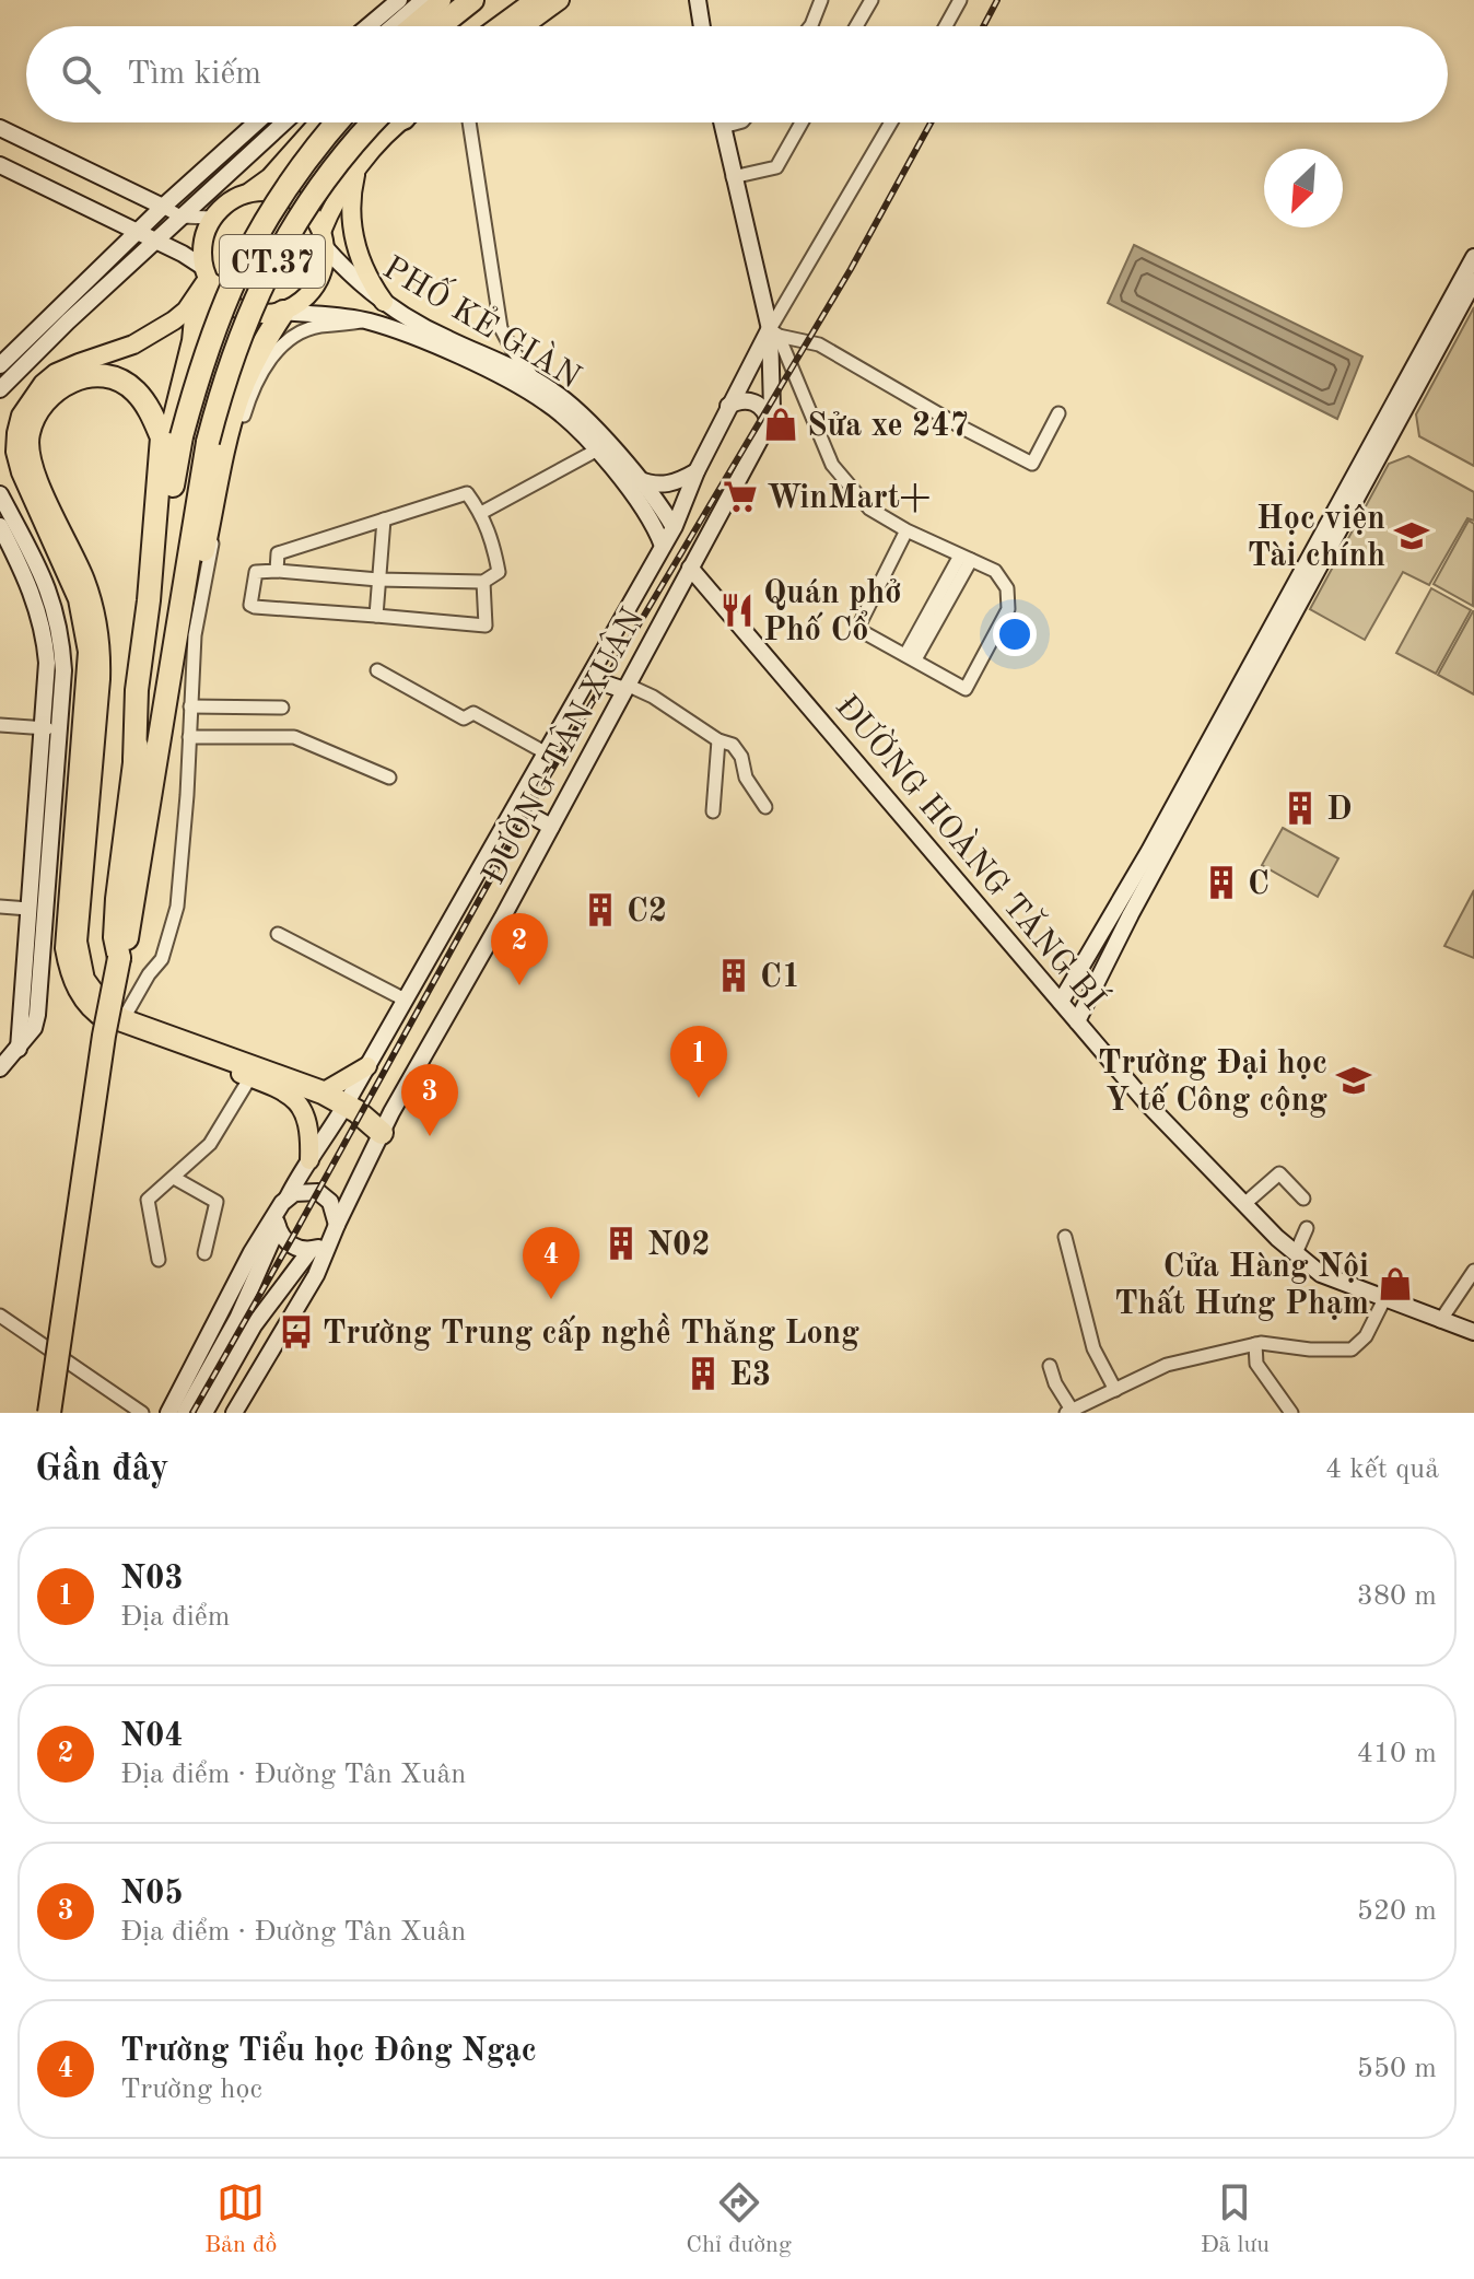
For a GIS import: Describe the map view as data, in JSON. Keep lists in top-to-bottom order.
{
  "streets": {
    "highway": ["CT.37"],
    "street": ["PHỐ KẺ GIÀN", "ĐƯỜNG TÂN XUÂN", "ĐƯỜNG HOÀNG TĂNG BÍ"]
  },
  "crossings": [
    ["PHỐ KẺ GIÀN", "ĐƯỜNG TÂN XUÂN"],
    ["ĐƯỜNG TÂN XUÂN", "ĐƯỜNG HOÀNG TĂNG BÍ"]
  ],
  "places": {
    "shop": ["Sửa xe 247", "Cửa Hàng Nội Thất Hưng Phạm"],
    "supermarket": ["WinMart+"],
    "school or university": ["Học viện Tài chính", "Trường Đại học Y tế Công cộng"],
    "restaurant": ["Quán phở Phố Cổ"],
    "building": [
      "D",
      "C",
      "C2",
      "C1",
      "N02",
      "E3"
    ],
    "bus stop": ["Trường Trung cấp nghề Thăng Long"]
  },
  "north": "bottom left",
  "page": {
    "search": "Tìm kiếm",
    "pins": [
      "2",
      "1",
      "3",
      "4"
    ],
    "heading": ["Gần đây", "4 kết quả"],
    "list": [
      {
        "mark": "1",
        "name": "N03",
        "note": "Địa điểm",
        "value": "380 m"
      },
      {
        "mark": "2",
        "name": "N04",
        "note": "Địa điểm · Đường Tân Xuân",
        "value": "410 m"
      },
      {
        "mark": "3",
        "name": "N05",
        "note": "Địa điểm · Đường Tân Xuân",
        "value": "520 m"
      },
      {
        "mark": "4",
        "name": "Trường Tiểu học Đông Ngạc",
        "note": "Trường học",
        "value": "550 m"
      }
    ],
    "nav": ["Bản đồ", "Chỉ đường", "Đã lưu"]
  }
}
